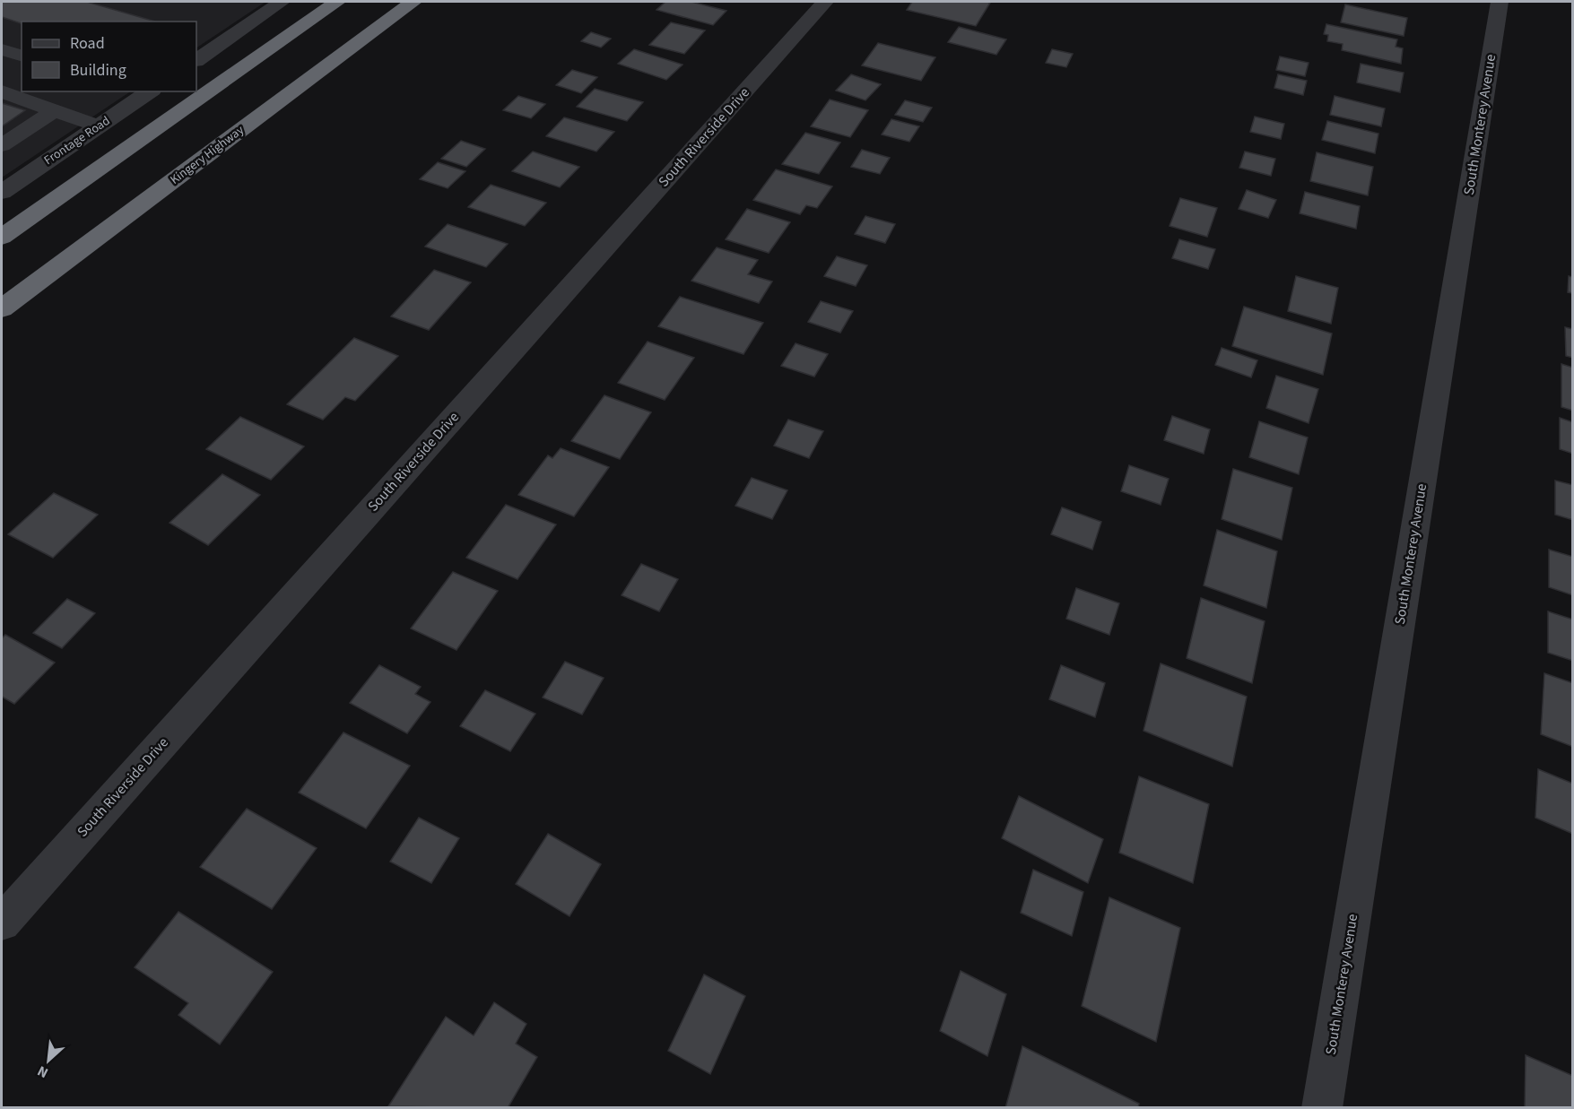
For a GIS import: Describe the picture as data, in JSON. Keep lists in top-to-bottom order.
{
  "streets": {
    "highway": ["Kingery Highway"],
    "street": ["South Monterey Avenue", "South Riverside Drive", "Frontage Road"]
  },
  "legend": ["Road", "Building"],
  "north": "bottom left"
}
